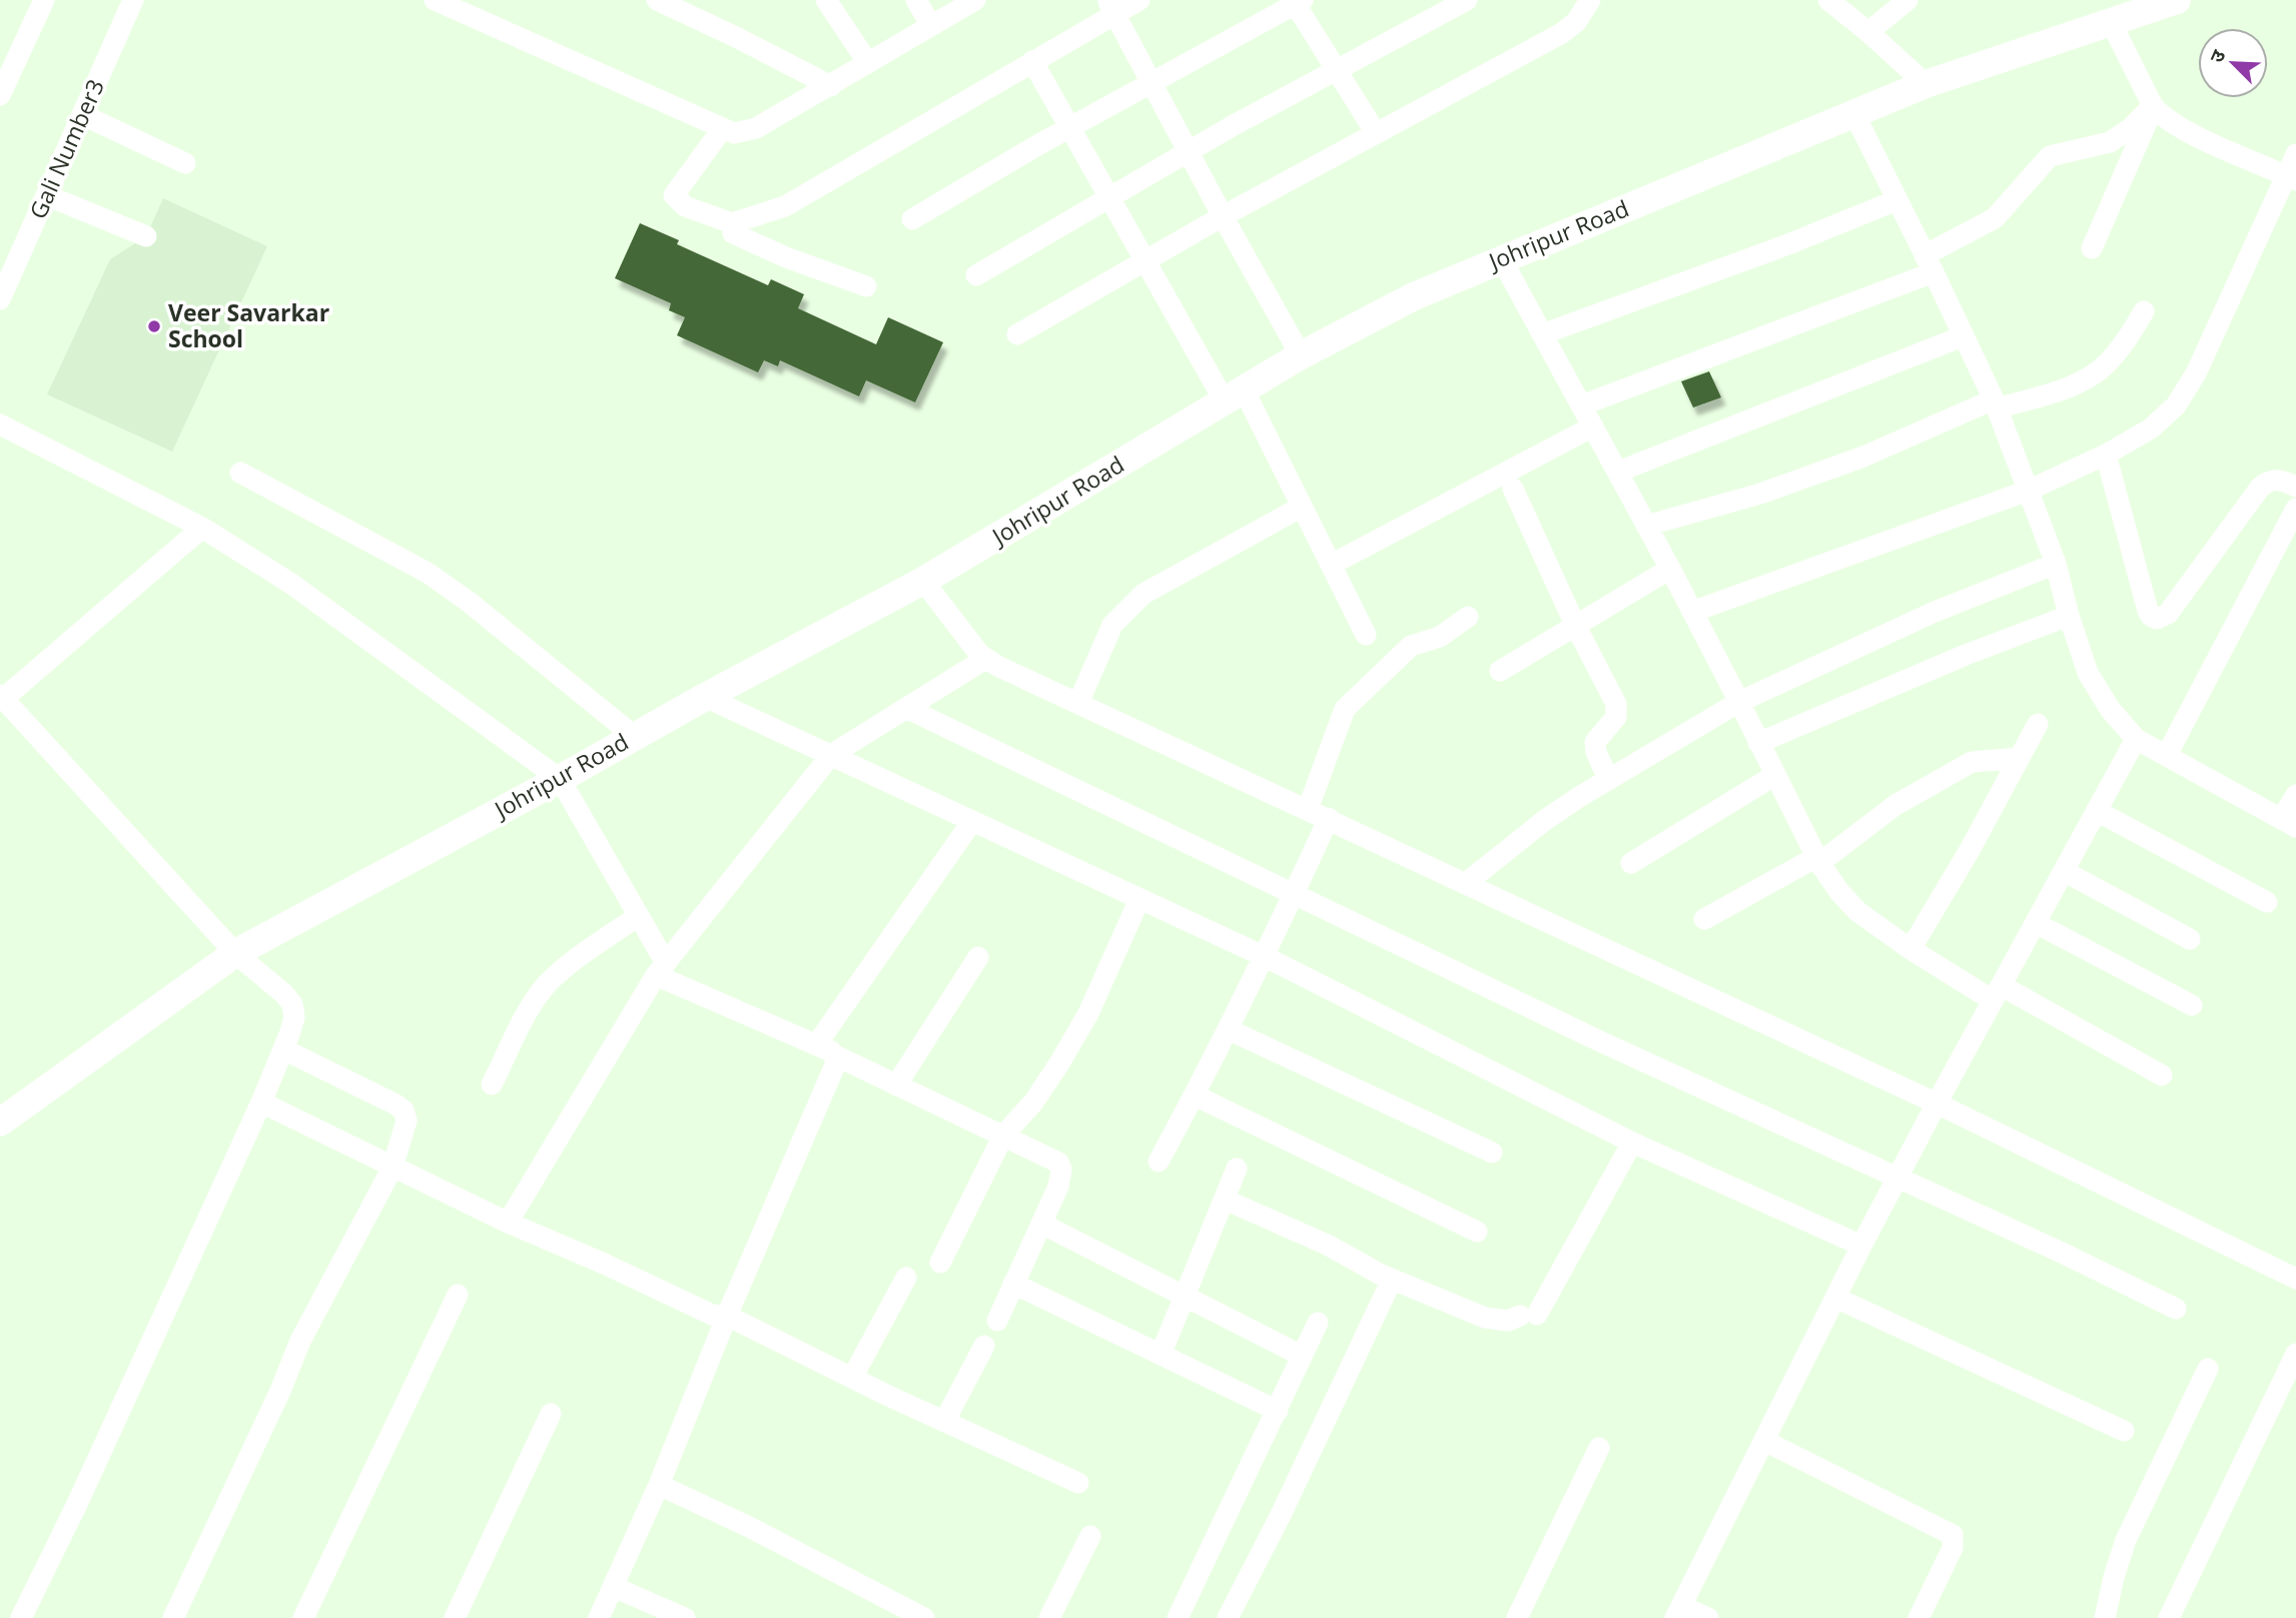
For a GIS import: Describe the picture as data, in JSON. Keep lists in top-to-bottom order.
{
  "streets": {
    "street": ["Gali Number3", "Johripur Road"]
  },
  "places": ["Veer Savarkar School"],
  "north": "top left"
}
